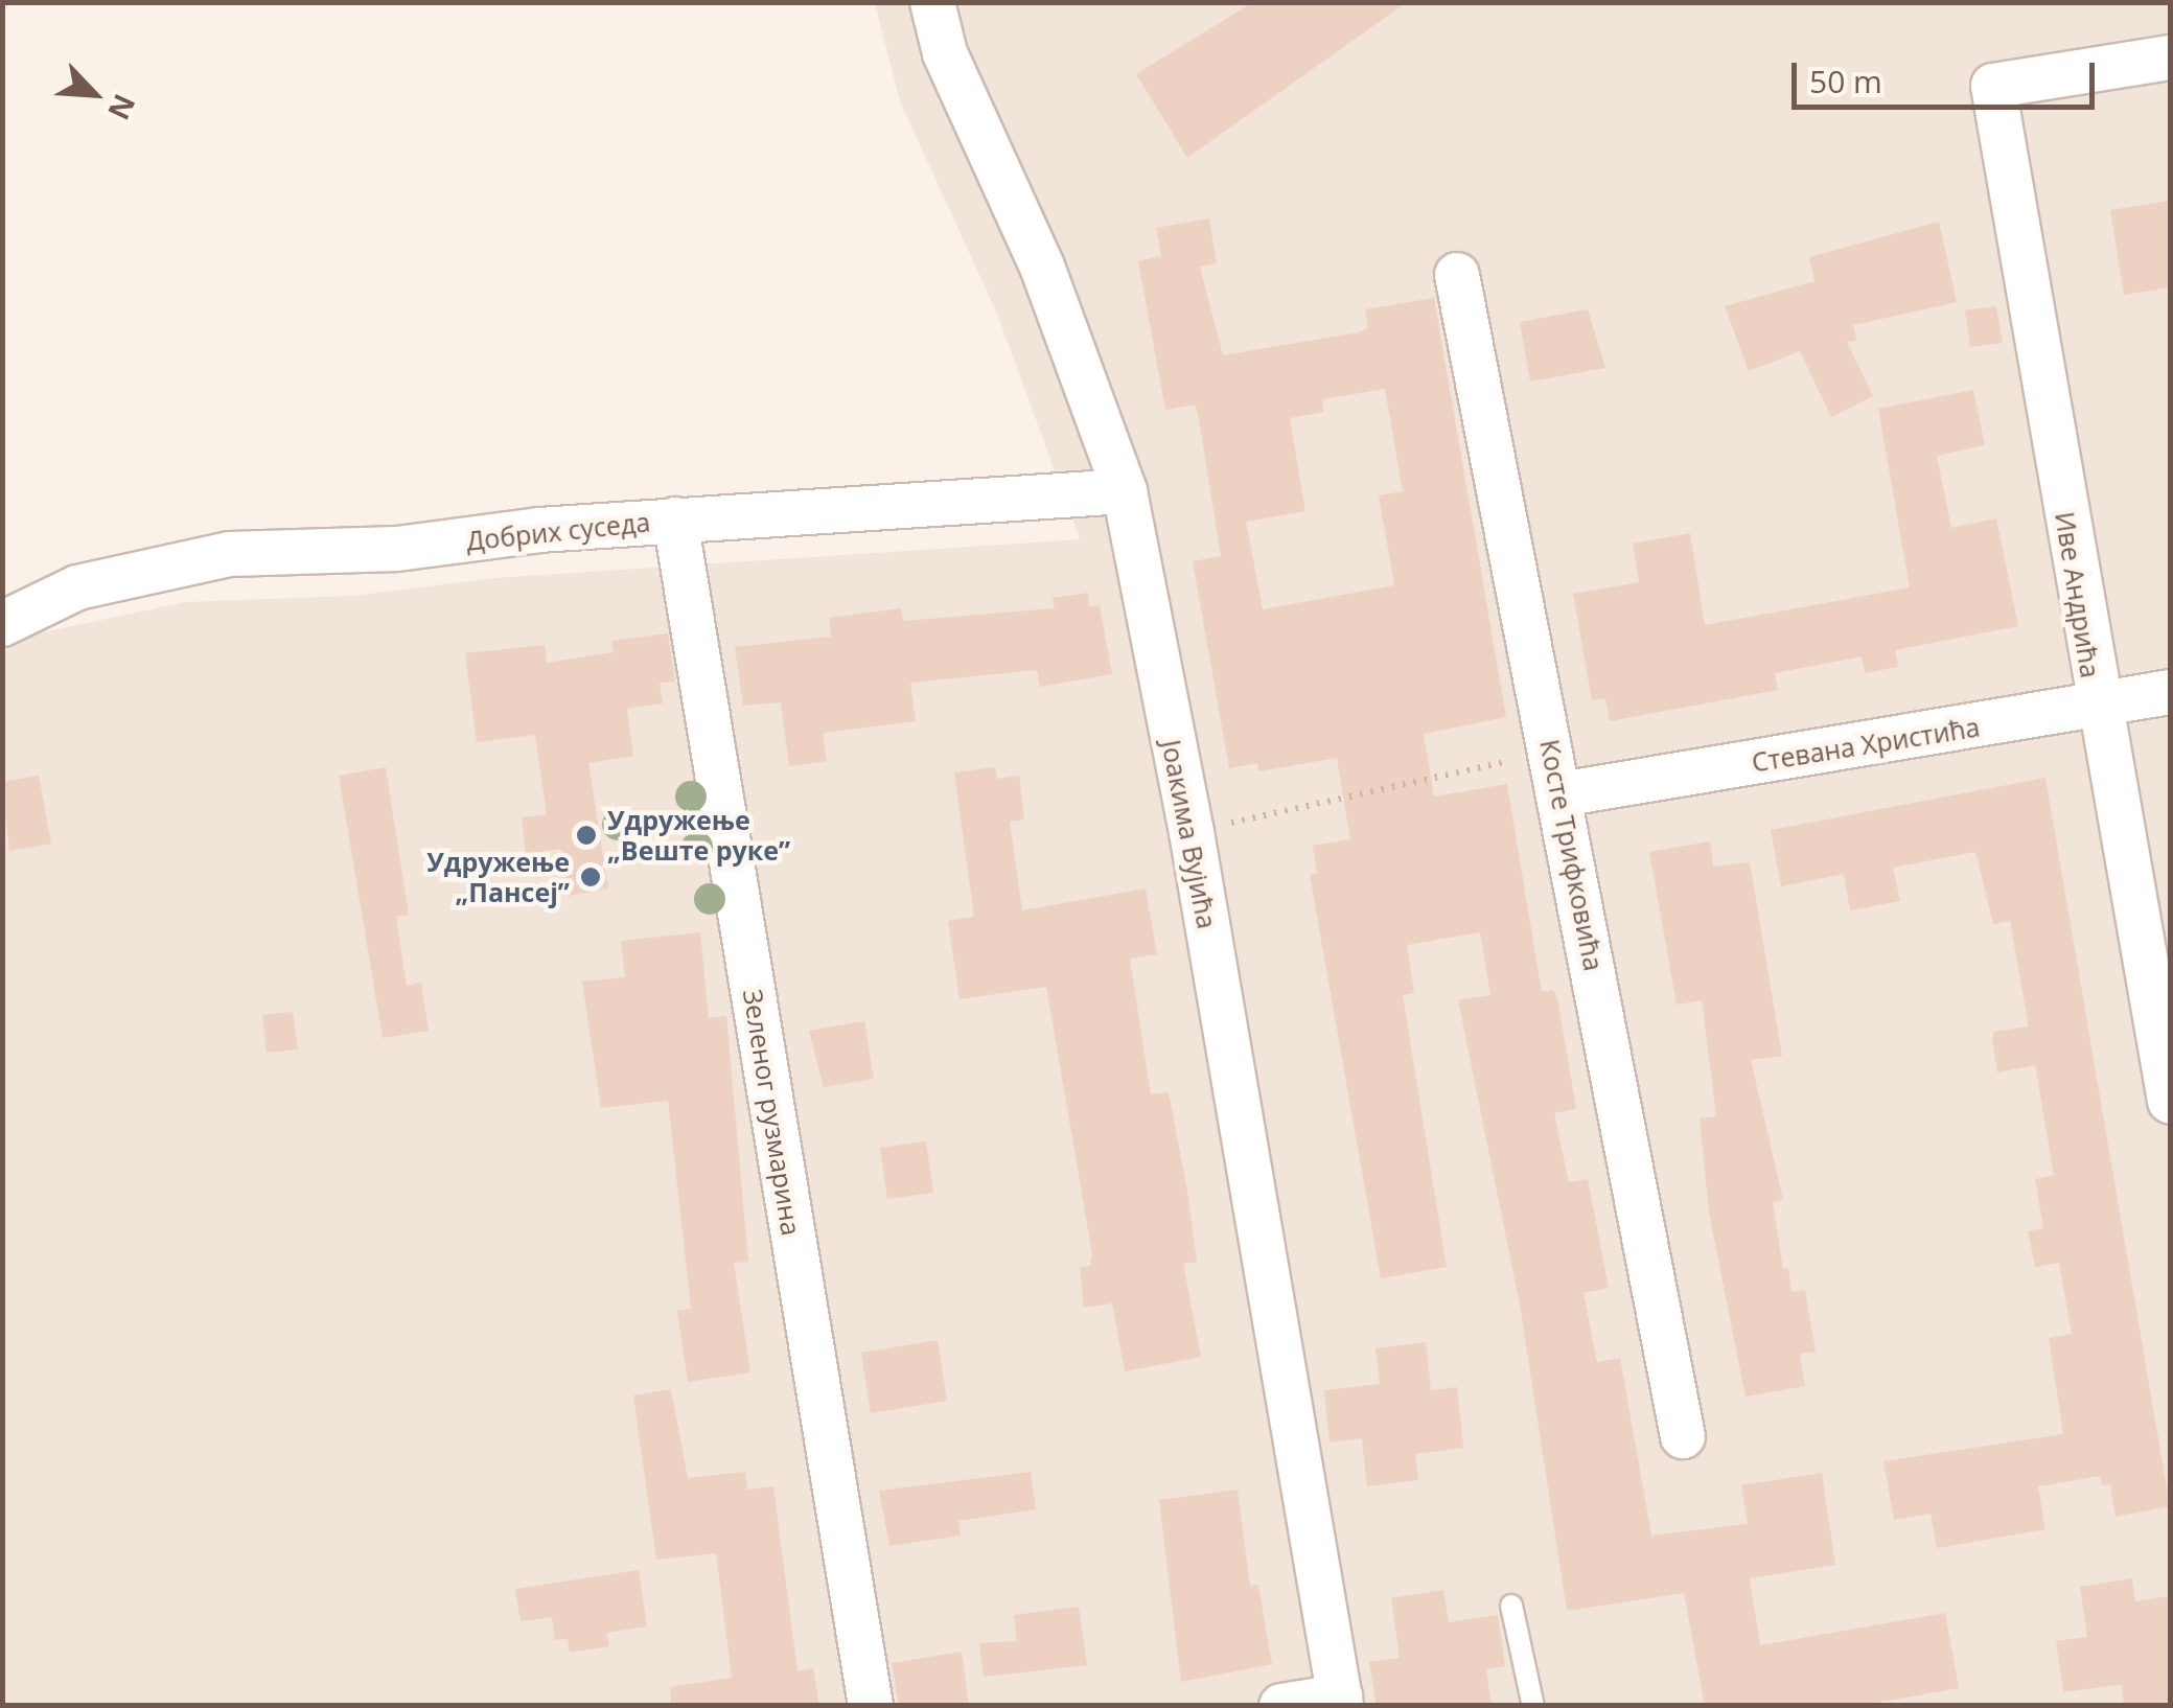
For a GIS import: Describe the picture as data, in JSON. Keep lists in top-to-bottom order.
{
  "streets": {
    "street": [
      "Добрих суседа",
      "Иве Андрића",
      "Стевана Христића",
      "Јоакима Вујића",
      "Косте Трифковића",
      "Зеленог рузмарина"
    ]
  },
  "crossings": [
    ["Добрих суседа", "Јоакима Вујића"],
    ["Добрих суседа", "Зеленог рузмарина"],
    ["Иве Андрића", "Стевана Христића"],
    ["Стевана Христића", "Косте Трифковића"]
  ],
  "places": ["Удружење „Веште руке”", "Удружење „Пансеј”"],
  "scale_bar": "50 m",
  "north": "bottom right"
}
